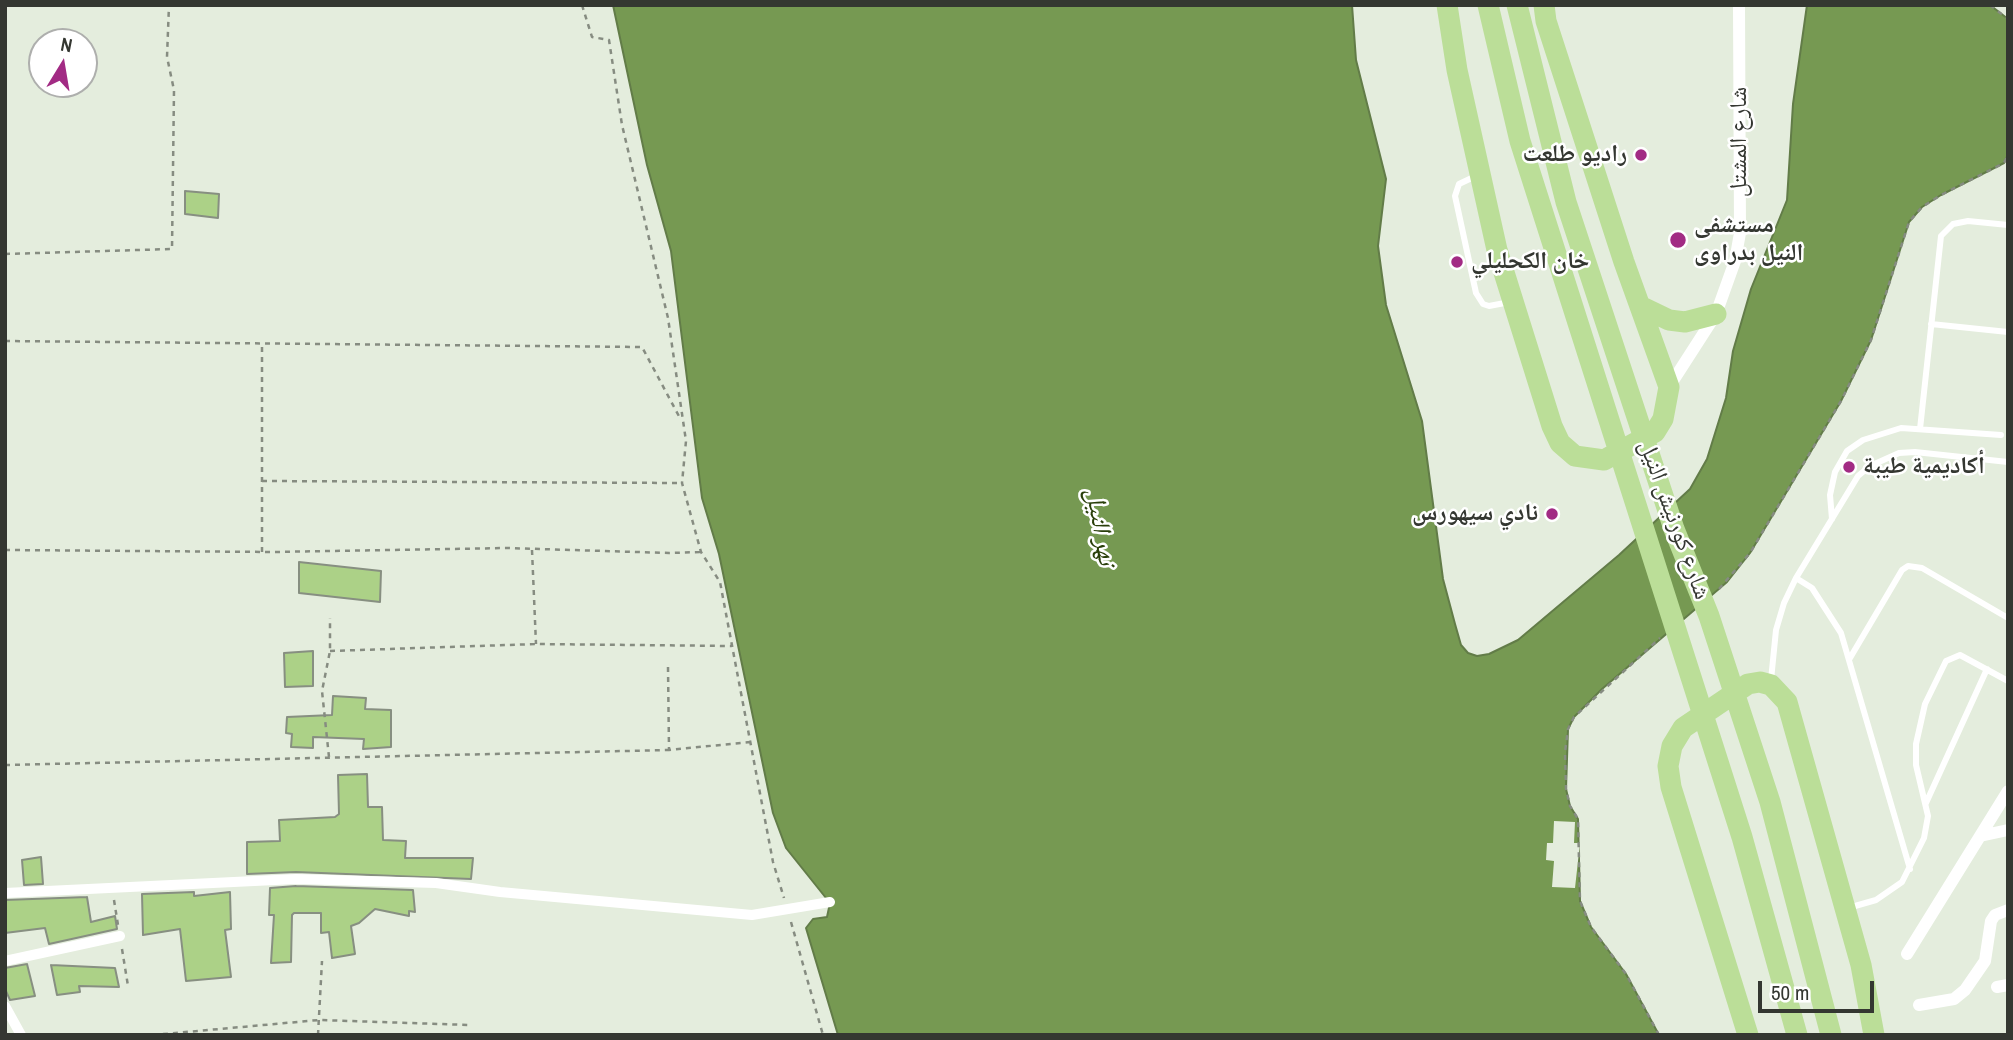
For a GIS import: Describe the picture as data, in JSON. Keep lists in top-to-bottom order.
{
  "streets": {
    "highway": ["شارع كورنيش النيل"],
    "street": ["شارع المشتل"]
  },
  "water": ["نهر النيل"],
  "places": [
    "راديو طلعت",
    "مستشفى النيل بدراوى",
    "خان الكحليلي",
    "أكاديمية طيبة",
    "نادي سيهورس"
  ],
  "scale_bar": "50 m",
  "north": "top"
}
